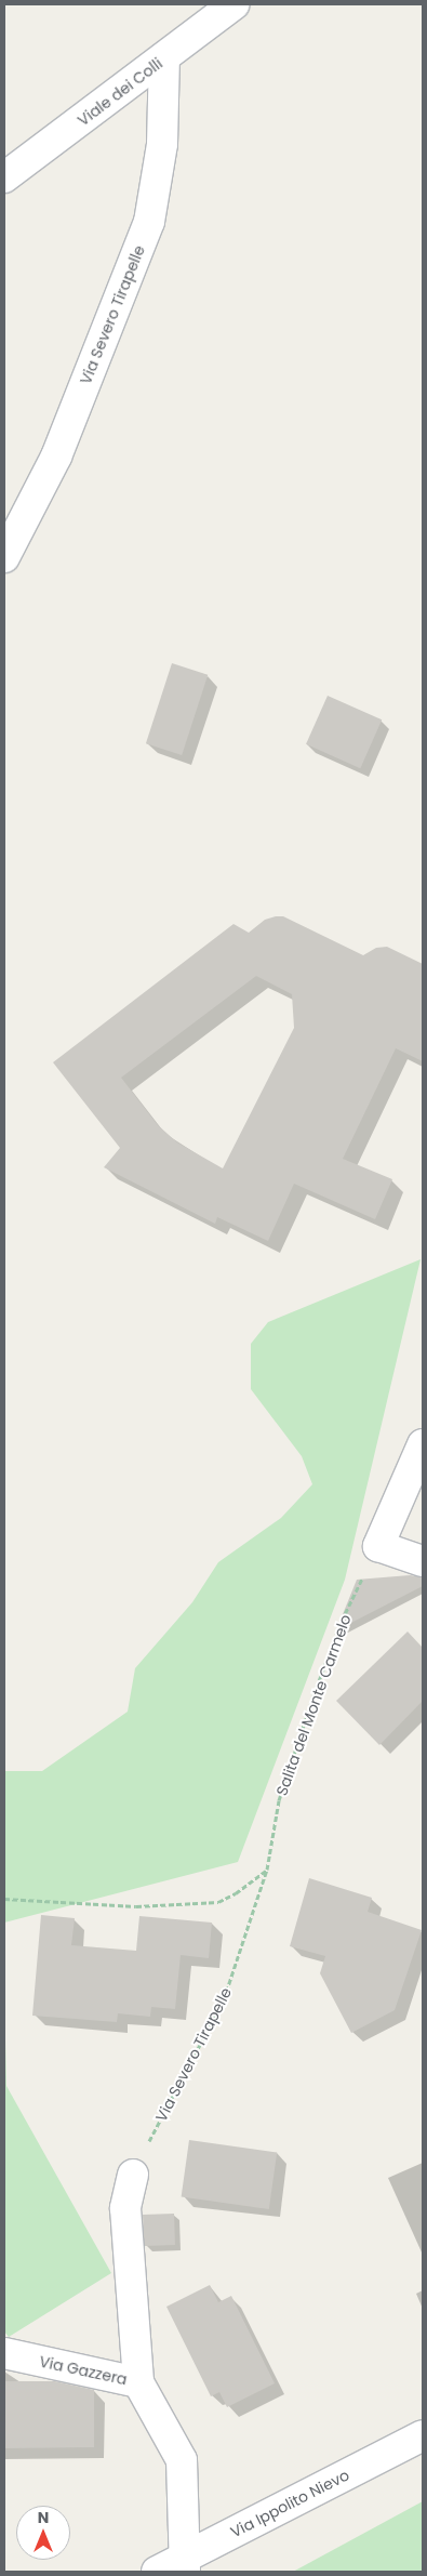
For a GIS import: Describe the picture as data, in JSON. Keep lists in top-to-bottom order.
{
  "streets": {
    "street": [
      "Viale dei Colli",
      "Via Severo Tirapelle",
      "Via Gazzera",
      "Via Ippolito Nievo"
    ],
    "path": ["Salita del Monte Carmelo"]
  },
  "crossings": [
    ["Viale dei Colli", "Via Severo Tirapelle"],
    ["Via Severo Tirapelle", "Salita del Monte Carmelo"],
    ["Via Gazzera", "Via Ippolito Nievo"]
  ],
  "north": "top"
}
